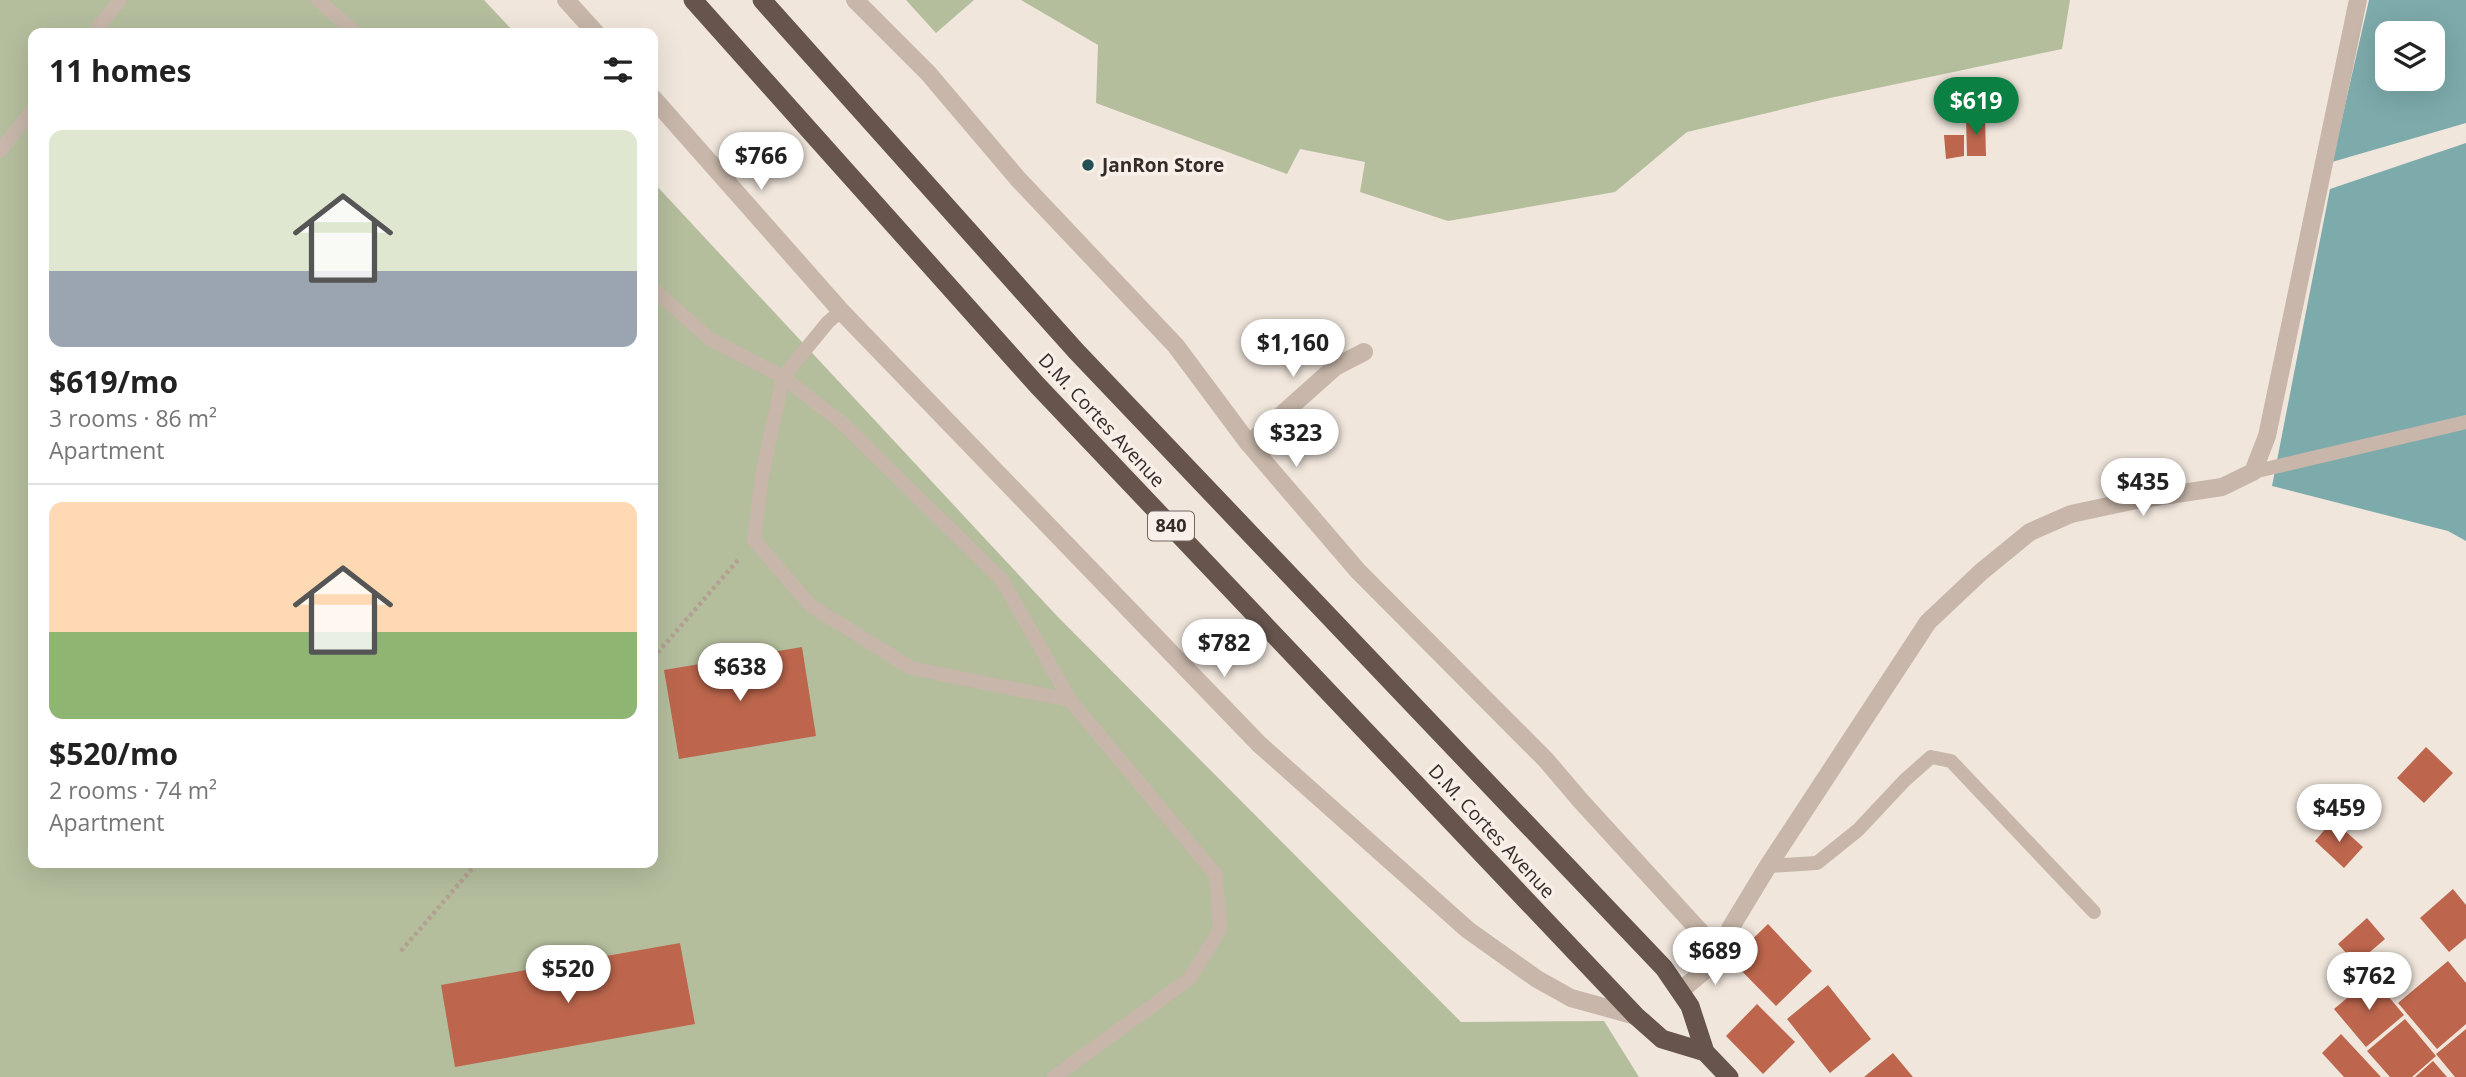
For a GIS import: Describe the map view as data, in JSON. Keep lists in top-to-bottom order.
{
  "streets": {
    "highway": ["D.M. Cortes Avenue", "840"]
  },
  "places": ["JanRon Store"],
  "page": {
    "heading": "11 homes",
    "price": [
      "$619",
      "$766",
      "$1,160",
      "$323",
      "$435",
      "$782",
      "$638",
      "$459",
      "$689",
      "$520",
      "$762"
    ],
    "list": [
      {
        "name": "$619/mo",
        "note": "3 rooms · 86 m² · Apartment"
      },
      {
        "name": "$520/mo",
        "note": "2 rooms · 74 m² · Apartment"
      }
    ]
  }
}
